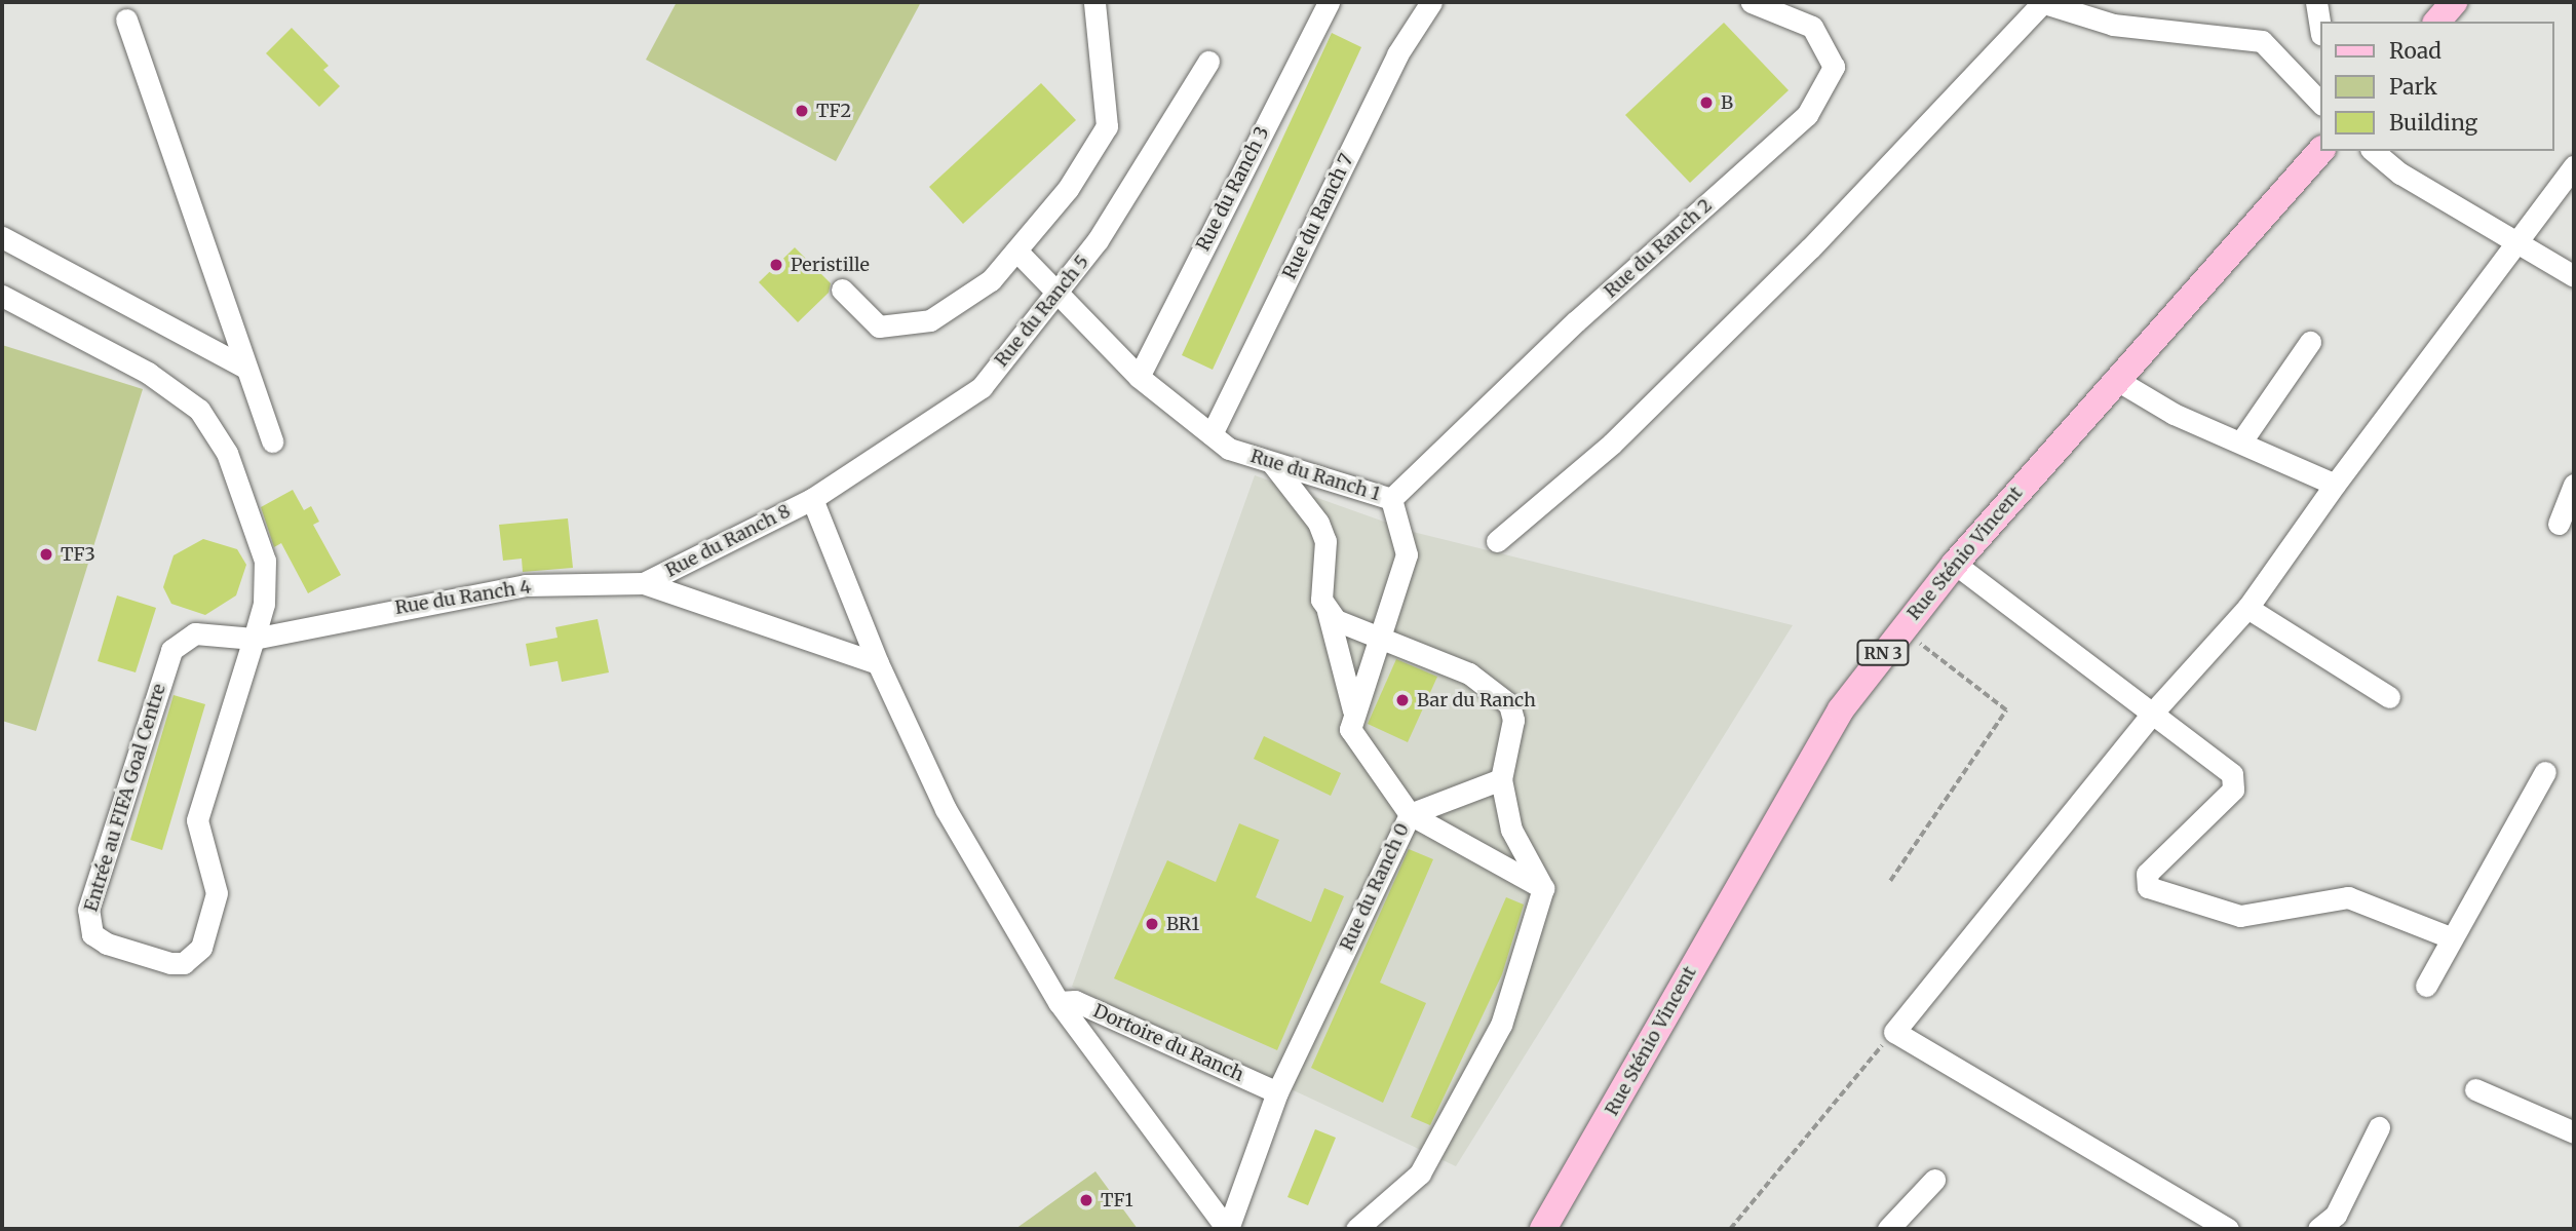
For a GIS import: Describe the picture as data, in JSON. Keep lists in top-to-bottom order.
{
  "streets": {
    "main road": ["Rue Sténio Vincent", "RN 3"],
    "street": [
      "Rue du Ranch 3",
      "Rue du Ranch 7",
      "Rue du Ranch 2",
      "Rue du Ranch 5",
      "Rue du Ranch 1",
      "Rue du Ranch 8",
      "Rue du Ranch 4",
      "Entrée au FIFA Goal Centre",
      "Rue du Ranch 0",
      "Dortoire du Ranch"
    ]
  },
  "crossings": [
    ["Rue du Ranch 3", "Rue du Ranch 1"],
    ["Rue du Ranch 7", "Rue du Ranch 1"],
    ["Rue du Ranch 2", "Rue du Ranch 1"],
    ["Rue du Ranch 5", "Rue du Ranch 1"],
    ["Rue du Ranch 5", "Rue du Ranch 8"],
    ["Rue du Ranch 1", "Rue du Ranch 0"],
    ["Rue du Ranch 8", "Rue du Ranch 4"],
    ["Rue du Ranch 4", "Entrée au FIFA Goal Centre"],
    ["Rue du Ranch 0", "Dortoire du Ranch"]
  ],
  "places": [
    "B",
    "TF2",
    "Peristille",
    "TF3",
    "Bar du Ranch",
    "BR1",
    "TF1"
  ],
  "legend": ["Road", "Park", "Building"]
}
